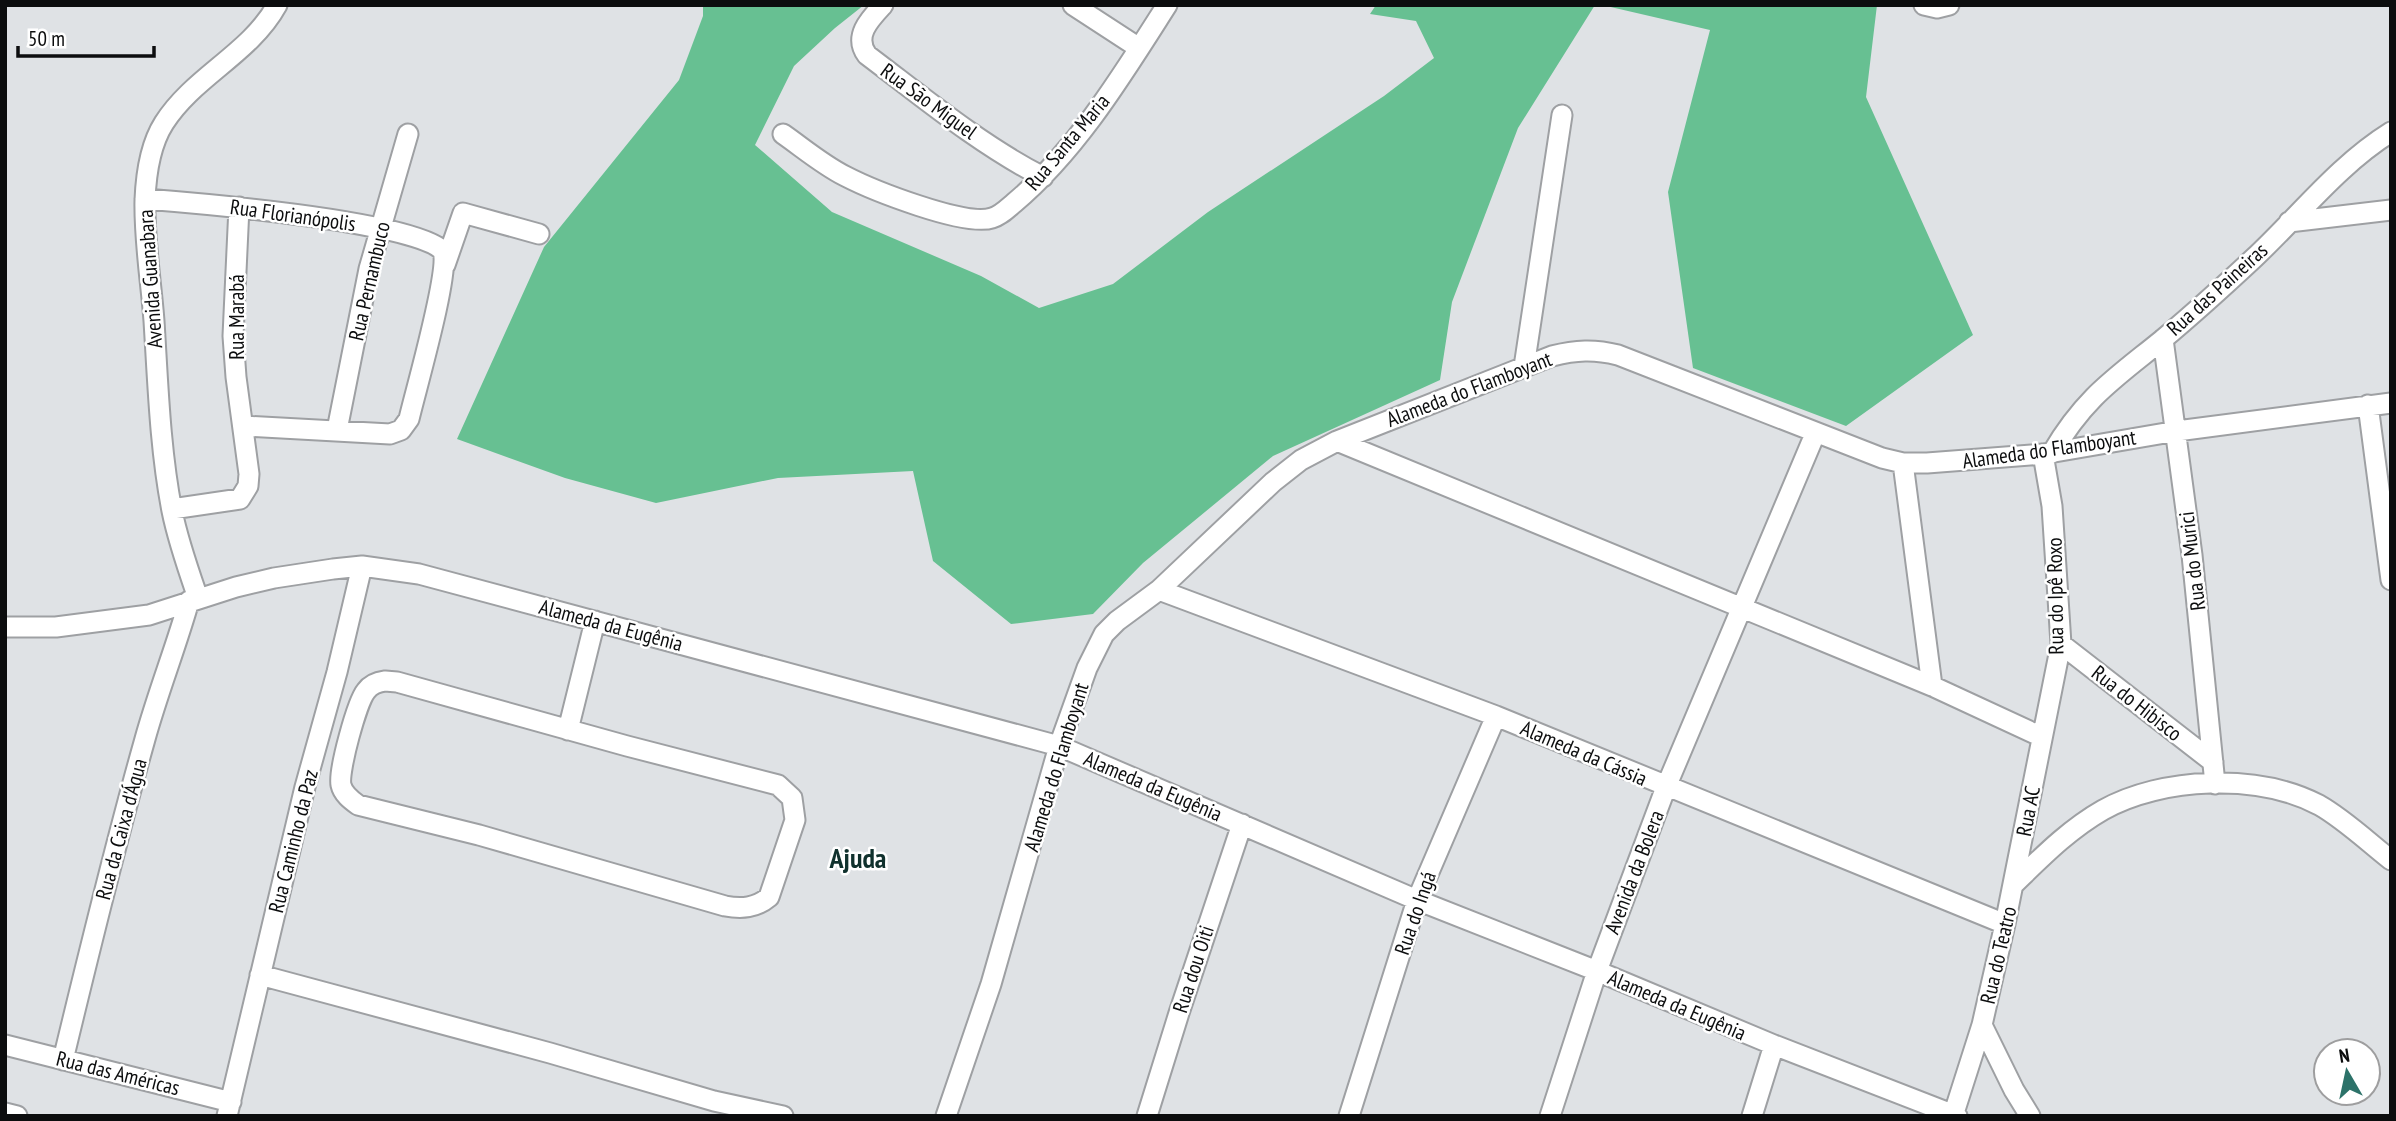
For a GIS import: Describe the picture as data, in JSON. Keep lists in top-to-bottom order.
{
  "streets": {
    "street": [
      "Rua São Miguel",
      "Rua Santa Maria",
      "Rua Florianópolis",
      "Avenida Guanabara",
      "Rua Pernambuco",
      "Rua das Paineiras",
      "Rua Marabá",
      "Alameda do Flamboyant",
      "Rua do Murici",
      "Rua do Ipê Roxo",
      "Alameda da Eugênia",
      "Rua do Hibisco",
      "Alameda da Cássia",
      "Rua AC",
      "Rua da Caixa d'Água",
      "Rua Caminho da Paz",
      "Avenida da Bolera",
      "Rua do Ingá",
      "Rua do Teatro",
      "Rua dou Oiti",
      "Rua das Américas"
    ]
  },
  "crossings": [
    ["Rua São Miguel", "Rua Santa Maria"],
    ["Rua Florianópolis", "Avenida Guanabara"],
    ["Rua Florianópolis", "Rua Pernambuco"],
    ["Rua Florianópolis", "Rua Marabá"],
    ["Avenida Guanabara", "Rua Marabá"],
    ["Avenida Guanabara", "Alameda da Eugênia"],
    ["Avenida Guanabara", "Rua da Caixa d'Água"],
    ["Rua das Paineiras", "Alameda do Flamboyant"],
    ["Rua das Paineiras", "Rua do Murici"],
    ["Rua das Paineiras", "Rua do Ipê Roxo"],
    ["Alameda do Flamboyant", "Rua do Murici"],
    ["Alameda do Flamboyant", "Rua do Ipê Roxo"],
    ["Alameda do Flamboyant", "Alameda da Eugênia"],
    ["Alameda do Flamboyant", "Alameda da Cássia"],
    ["Alameda do Flamboyant", "Avenida da Bolera"],
    ["Rua do Murici", "Rua do Hibisco"],
    ["Rua do Murici", "Rua do Teatro"],
    ["Rua do Ipê Roxo", "Rua do Hibisco"],
    ["Rua do Ipê Roxo", "Rua AC"],
    ["Alameda da Eugênia", "Rua da Caixa d'Água"],
    ["Alameda da Eugênia", "Rua Caminho da Paz"],
    ["Alameda da Eugênia", "Avenida da Bolera"],
    ["Alameda da Eugênia", "Rua do Ingá"],
    ["Alameda da Eugênia", "Rua do Teatro"],
    ["Alameda da Eugênia", "Rua dou Oiti"],
    ["Alameda da Cássia", "Avenida da Bolera"],
    ["Alameda da Cássia", "Rua do Ingá"],
    ["Alameda da Cássia", "Rua do Teatro"],
    ["Rua AC", "Rua do Teatro"],
    ["Rua da Caixa d'Água", "Rua das Américas"],
    ["Rua Caminho da Paz", "Rua das Américas"]
  ],
  "districts": ["Ajuda"],
  "scale_bar": "50 m",
  "north": "top"
}
